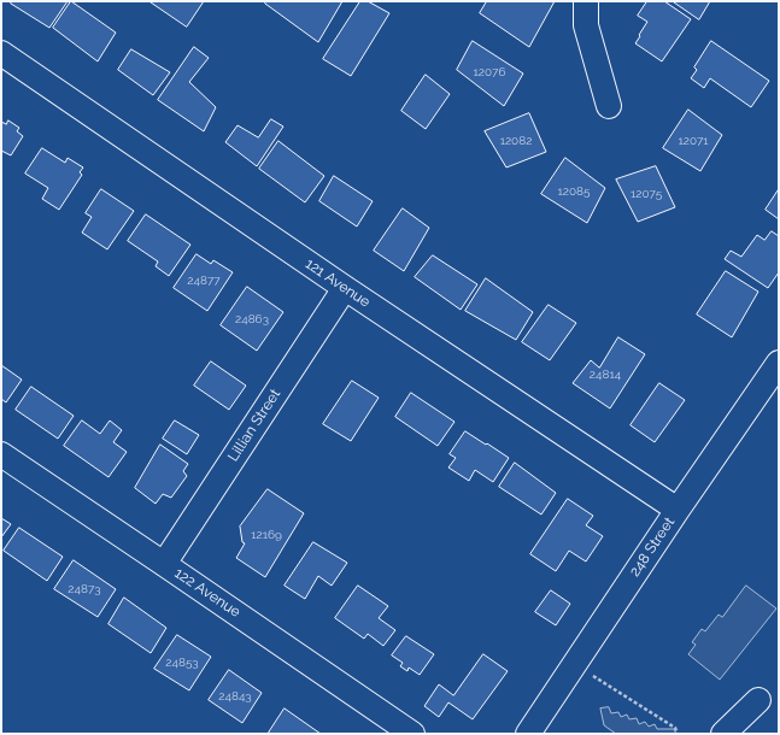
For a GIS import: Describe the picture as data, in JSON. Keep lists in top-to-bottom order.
{
  "streets": {
    "street": [
      "121 Avenue",
      "Lillian Street",
      "248 Street",
      "122 Avenue"
    ]
  },
  "crossings": [
    ["121 Avenue", "Lillian Street"],
    ["121 Avenue", "248 Street"],
    ["Lillian Street", "122 Avenue"]
  ],
  "house_numbers": [
    "12076",
    "12082",
    "12071",
    "12085",
    "12075",
    "24877",
    "24863",
    "24814",
    "12169",
    "24873",
    "24853",
    "24843"
  ]
}
